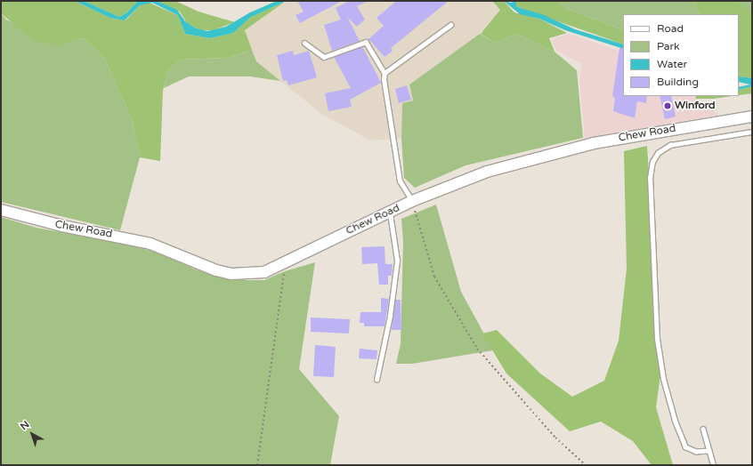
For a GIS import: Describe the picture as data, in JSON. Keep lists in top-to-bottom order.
{
  "streets": {
    "main road": ["Chew Road"]
  },
  "places": ["Winford"],
  "legend": [
    "Road",
    "Park",
    "Water",
    "Building"
  ],
  "north": "top left"
}
